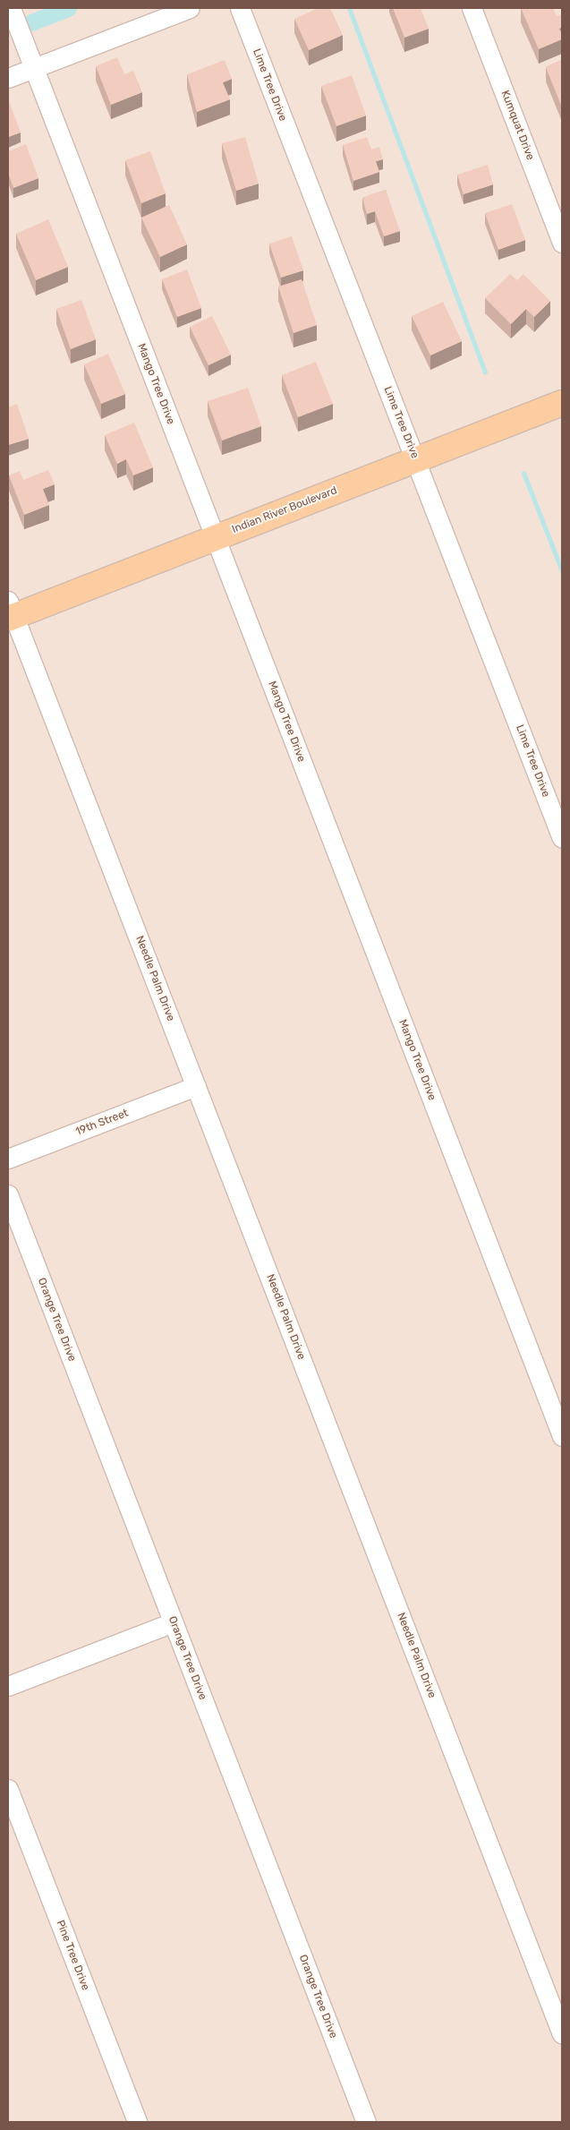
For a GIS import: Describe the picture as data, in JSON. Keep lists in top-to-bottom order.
{
  "streets": {
    "main road": ["Indian River Boulevard"],
    "street": [
      "Lime Tree Drive",
      "Kumquat Drive",
      "Mango Tree Drive",
      "Needle Palm Drive",
      "19th Street",
      "Orange Tree Drive",
      "Pine Tree Drive"
    ]
  },
  "crossings": [
    ["Lime Tree Drive", "Indian River Boulevard"],
    ["Mango Tree Drive", "Indian River Boulevard"],
    ["Indian River Boulevard", "Needle Palm Drive"],
    ["Needle Palm Drive", "19th Street"]
  ]
}
